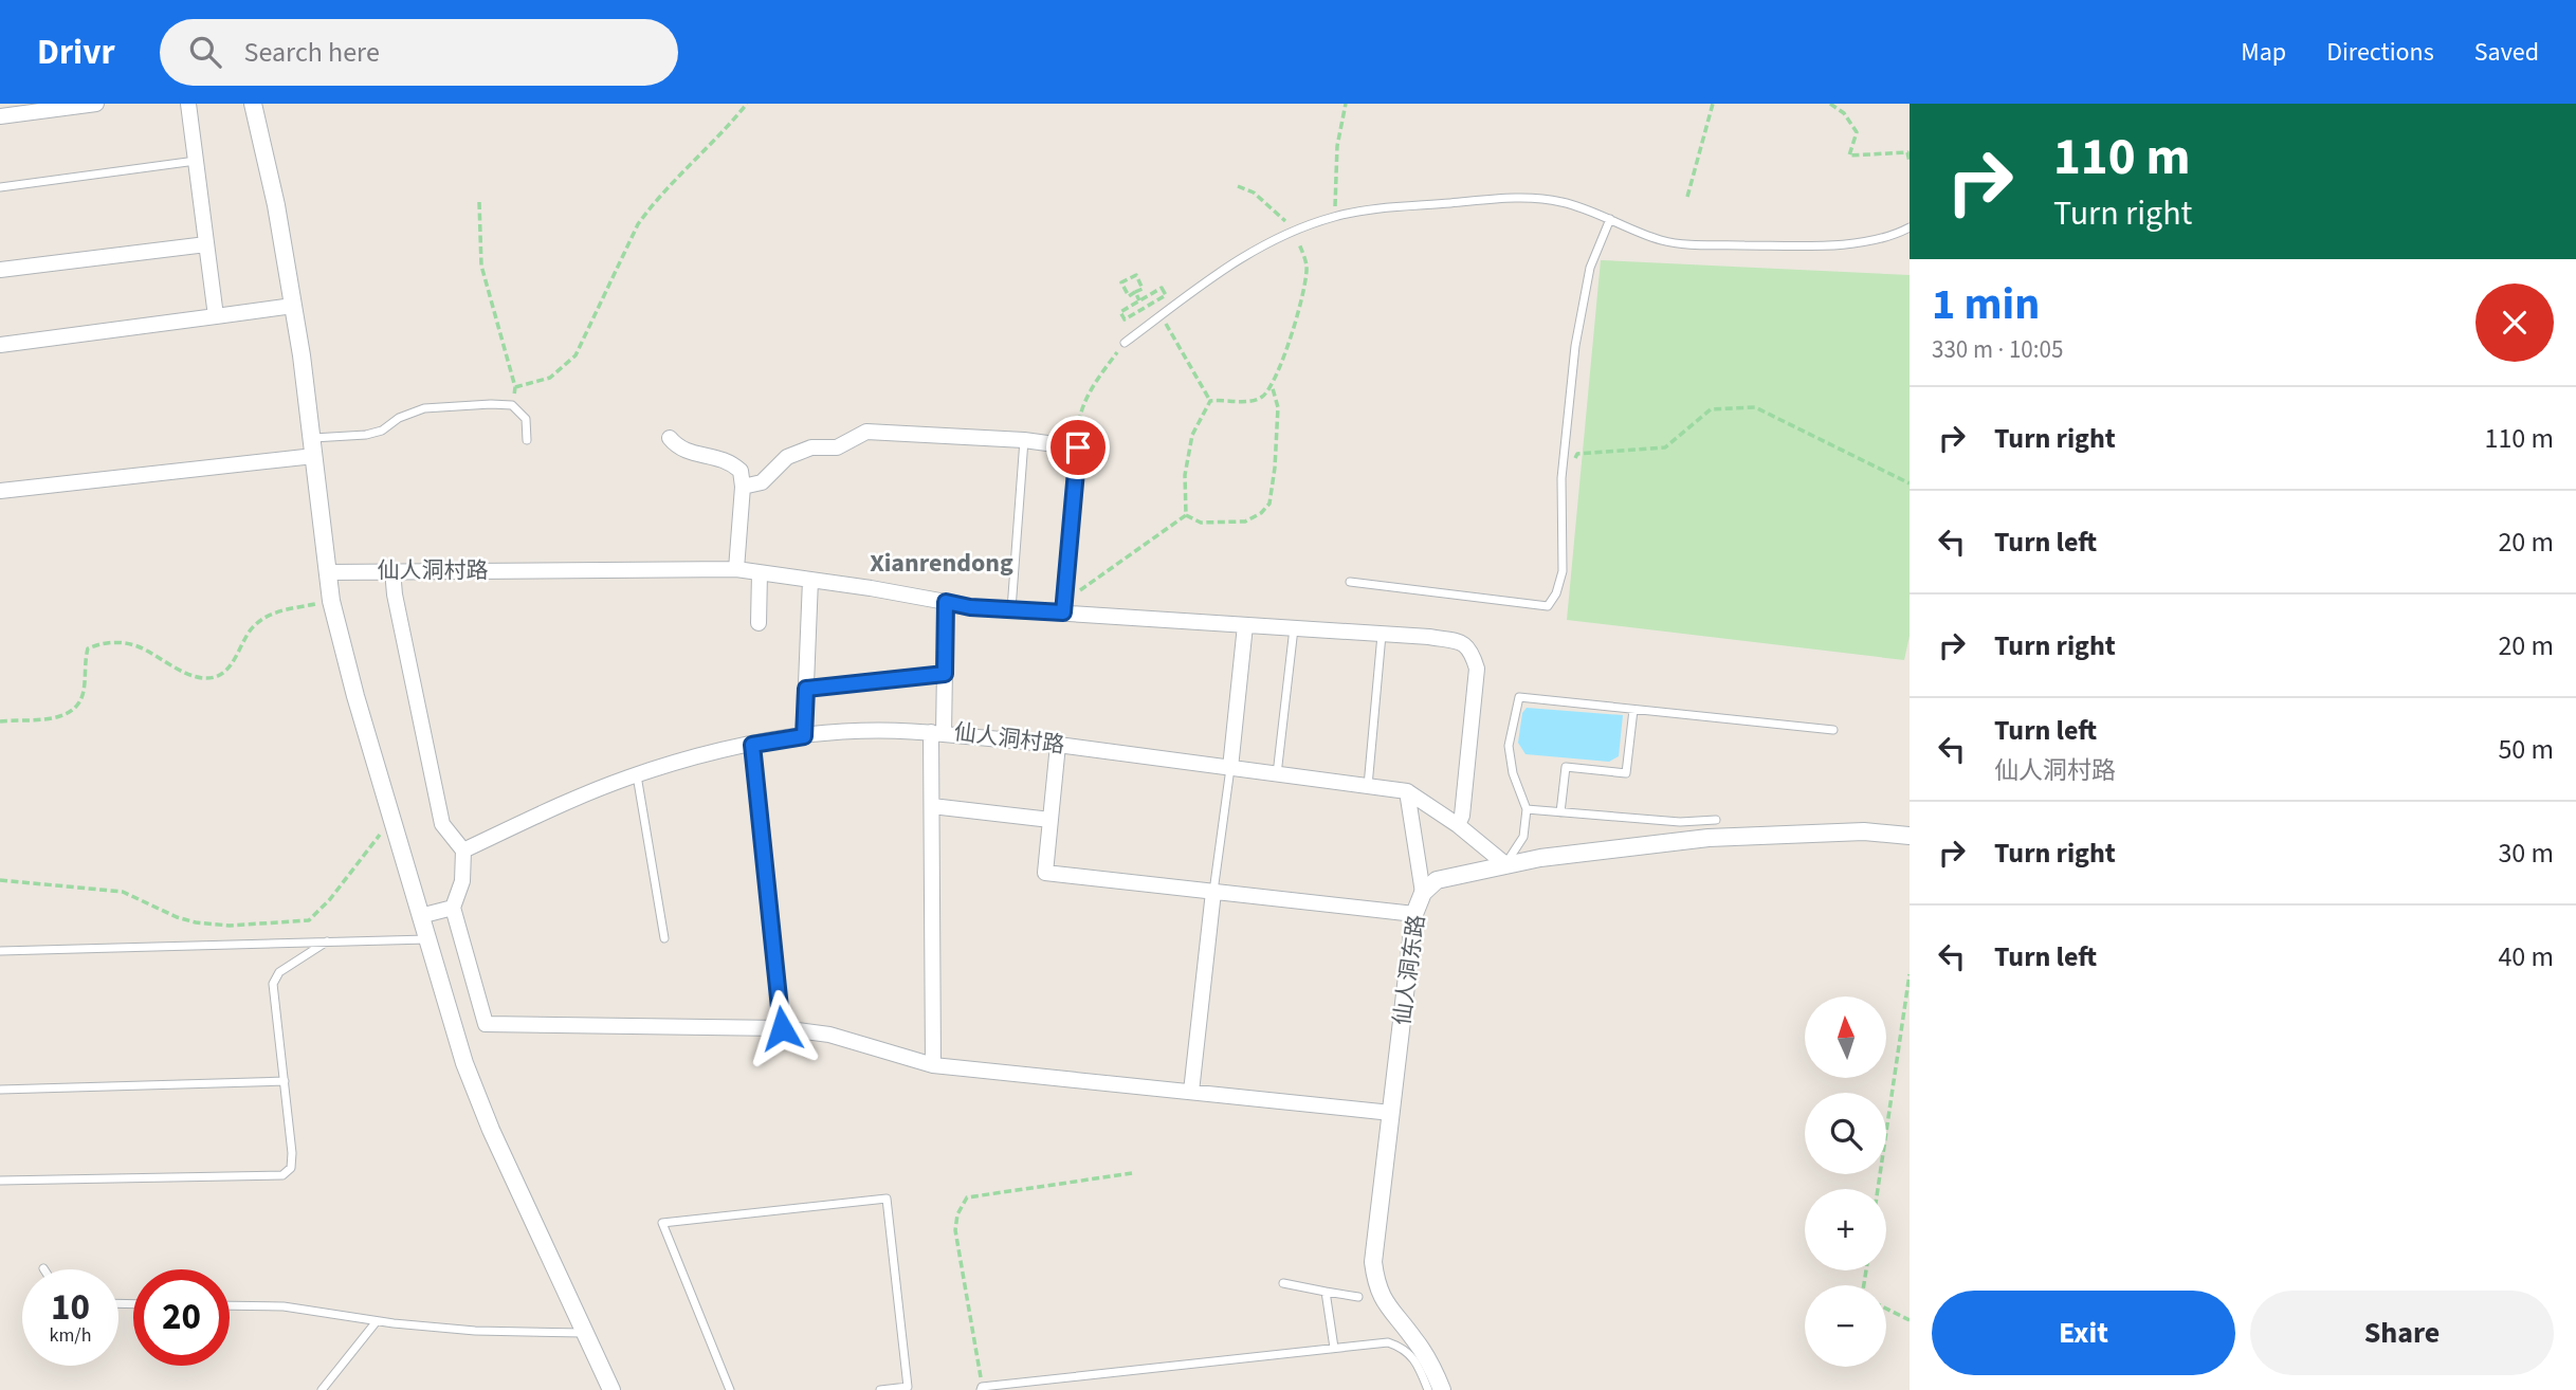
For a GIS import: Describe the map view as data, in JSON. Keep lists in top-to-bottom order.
{
  "streets": {
    "street": ["仙人洞村路", "仙人洞东路"]
  },
  "districts": ["Xianrendong"],
  "north": "top",
  "page": {
    "header": "Drivr",
    "search": "Search here",
    "nav": ["Map", "Directions", "Saved"],
    "turn": ["110 m", "Turn right"],
    "heading": ["1 min", "330 m · 10:05"],
    "list": [
      {
        "name": "Turn right",
        "value": "110 m"
      },
      {
        "name": "Turn left",
        "value": "20 m"
      },
      {
        "name": "Turn right",
        "value": "20 m"
      },
      {
        "name": "Turn left",
        "note": "仙人洞村路",
        "value": "50 m"
      },
      {
        "name": "Turn right",
        "value": "30 m"
      },
      {
        "name": "Turn left",
        "value": "40 m"
      }
    ],
    "map_buttons": ["+", "−"],
    "speed": "10 km/h",
    "limit": "20",
    "buttons": ["Exit", "Share"]
  }
}
